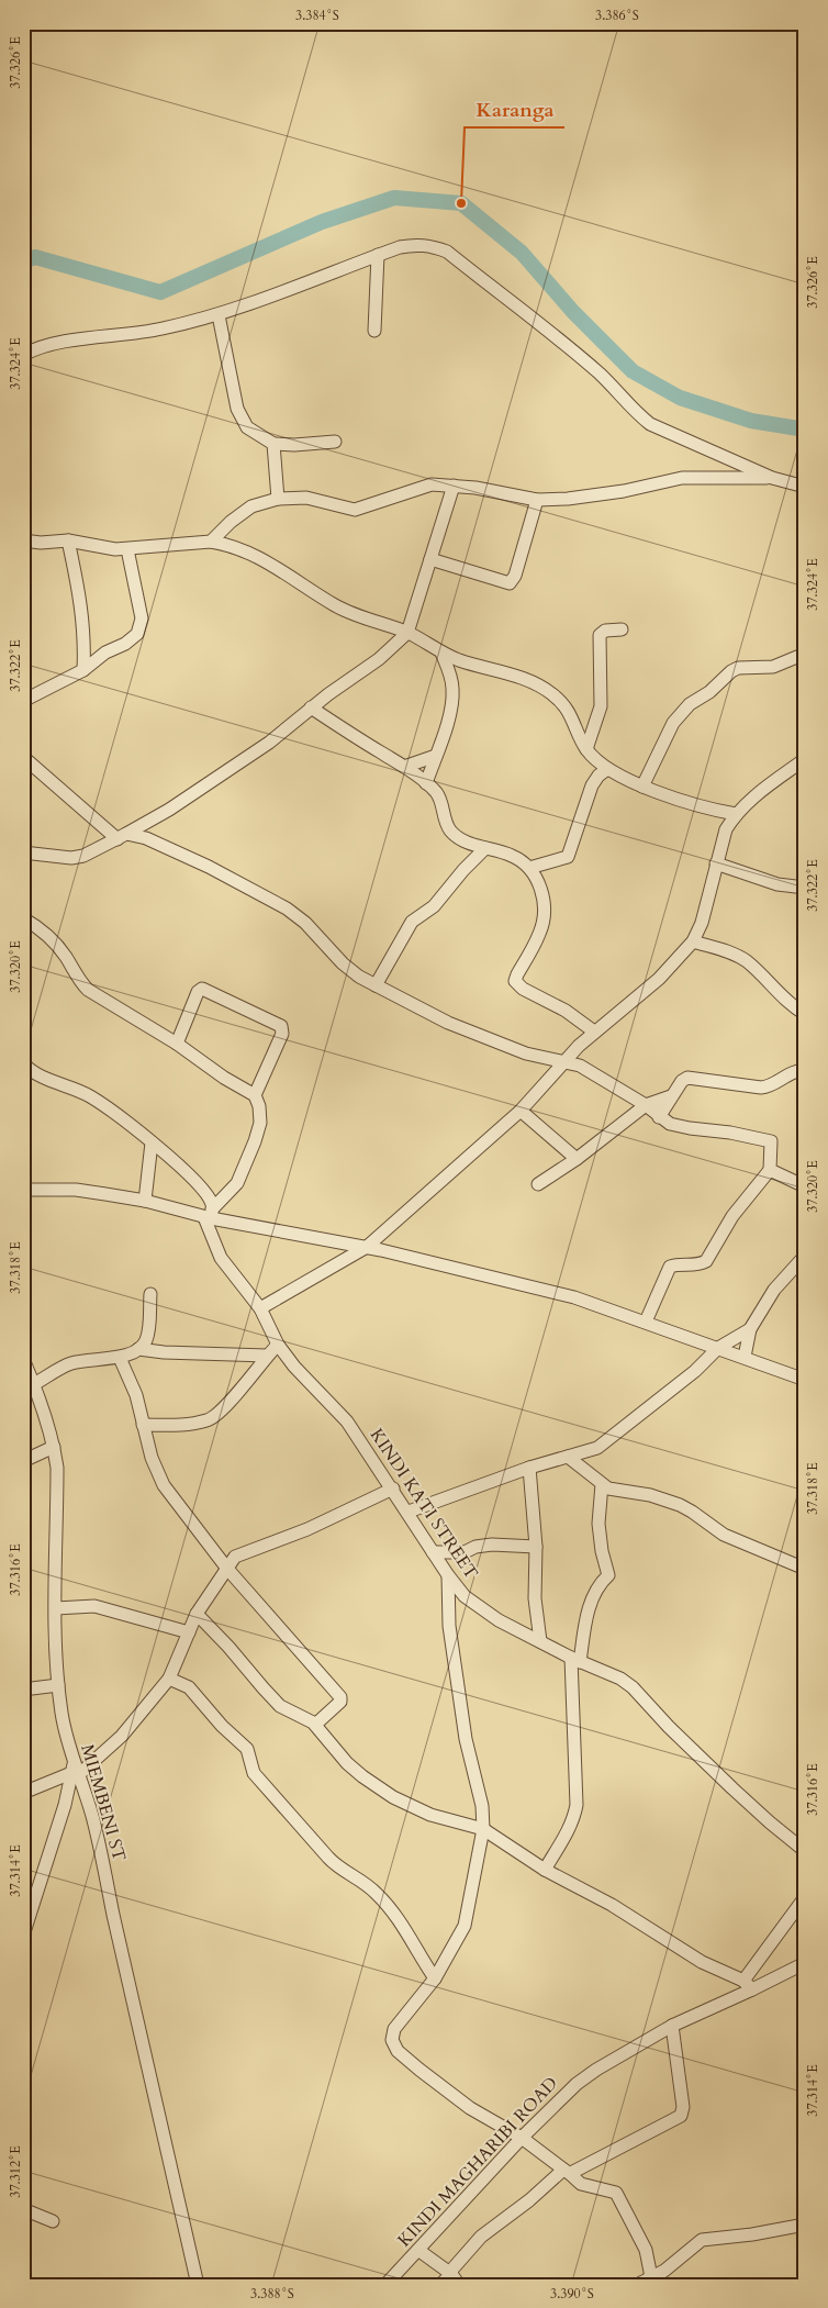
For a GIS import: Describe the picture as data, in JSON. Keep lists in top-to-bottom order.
{
  "streets": {
    "street": ["KINDI KATI STREET", "MIEMBENI ST", "KINDI MAGHARIBI ROAD"]
  },
  "places": ["Karanga"],
  "coordinates": [
    "3.384°S",
    "3.386°S",
    "37.326°E",
    "37.324°E",
    "37.322°E",
    "37.320°E",
    "37.318°E",
    "37.316°E",
    "37.314°E",
    "37.312°E",
    "3.388°S",
    "3.390°S"
  ]
}
